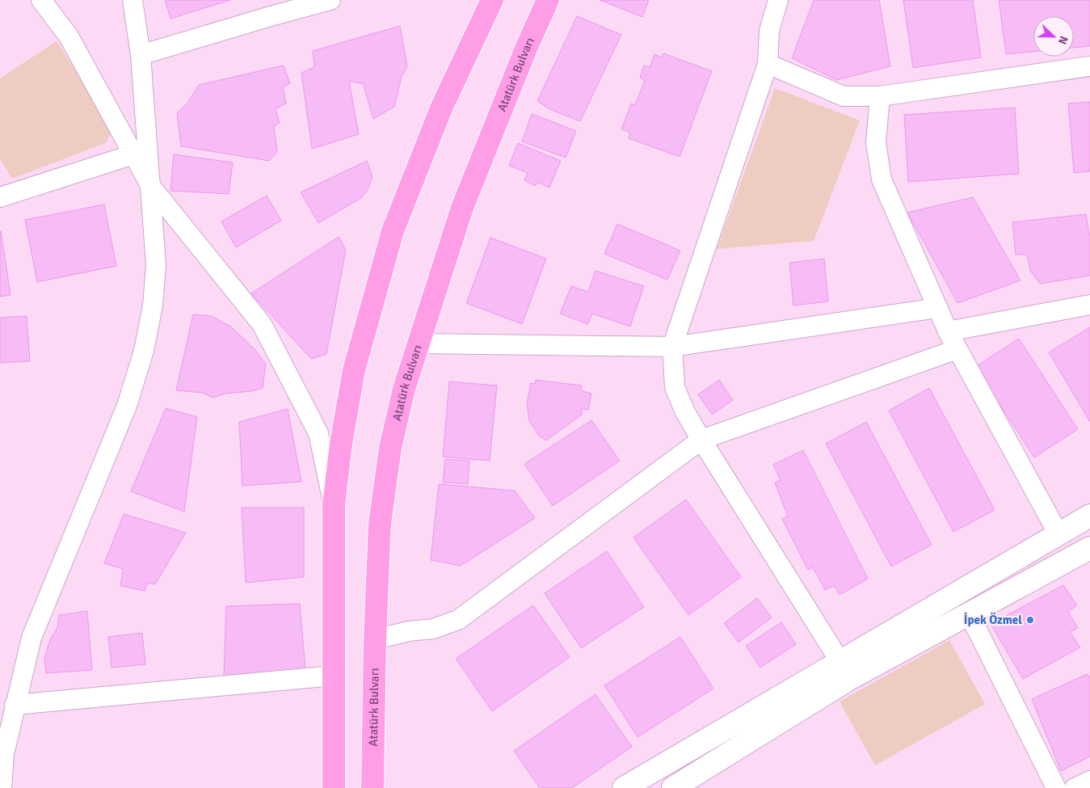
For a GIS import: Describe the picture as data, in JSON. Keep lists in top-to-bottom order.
{
  "streets": {
    "main road": ["Atatürk Bulvarı"]
  },
  "places": ["İpek Özmel"],
  "north": "right"
}
